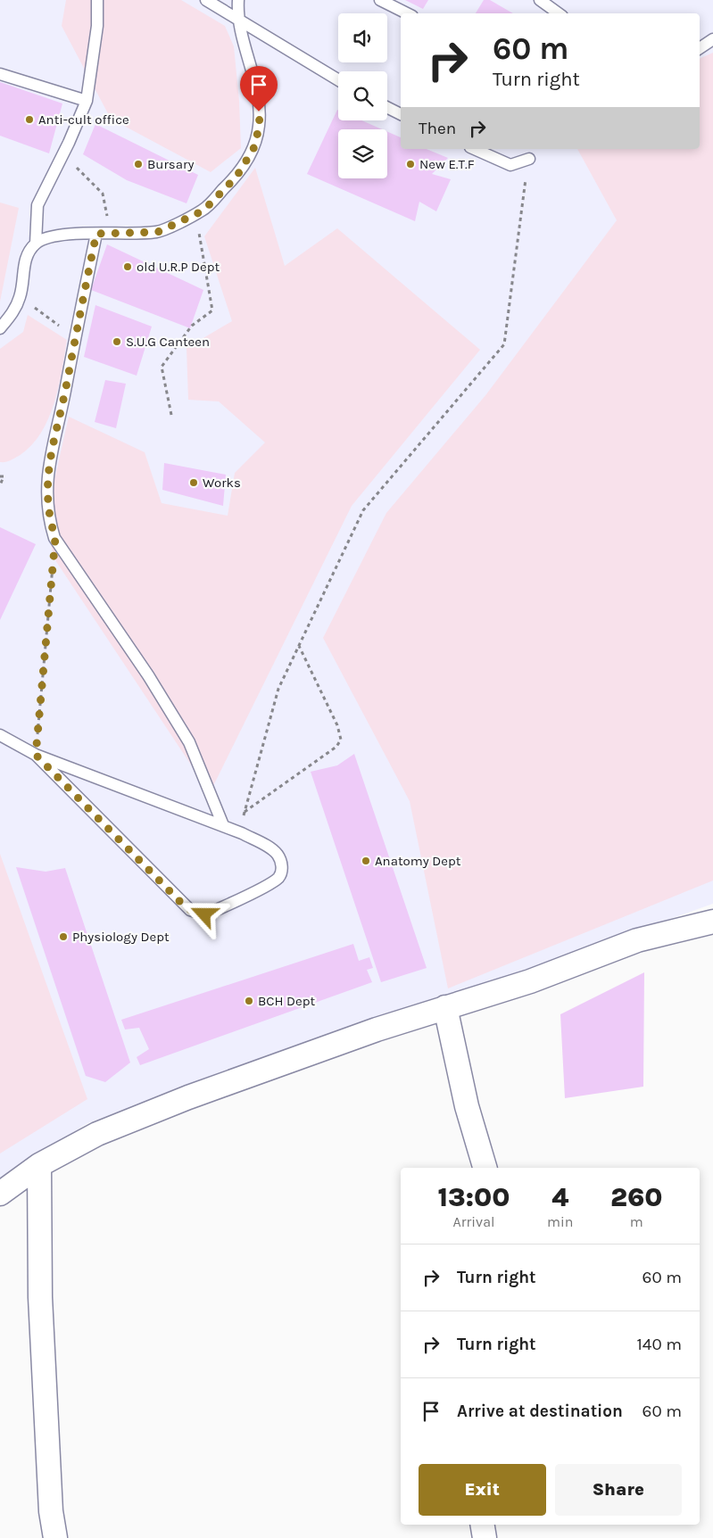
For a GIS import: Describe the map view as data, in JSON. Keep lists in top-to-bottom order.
{
  "places": [
    "Anti-cult office",
    "Bursary",
    "New E.T.F",
    "old U.R.P Dept",
    "S.U.G Canteen",
    "Works",
    "Anatomy Dept",
    "Physiology Dept",
    "BCH Dept"
  ],
  "page": {
    "turn": ["60 m", "Turn right"],
    "then": "Then",
    "eta": [
      "13:00",
      "Arrival",
      "4",
      "min",
      "260",
      "m"
    ],
    "list": [
      {
        "name": "Turn right",
        "value": "60 m"
      },
      {
        "name": "Turn right",
        "value": "140 m"
      },
      {
        "name": "Arrive at destination",
        "value": "60 m"
      }
    ],
    "buttons": ["Exit", "Share"]
  }
}
